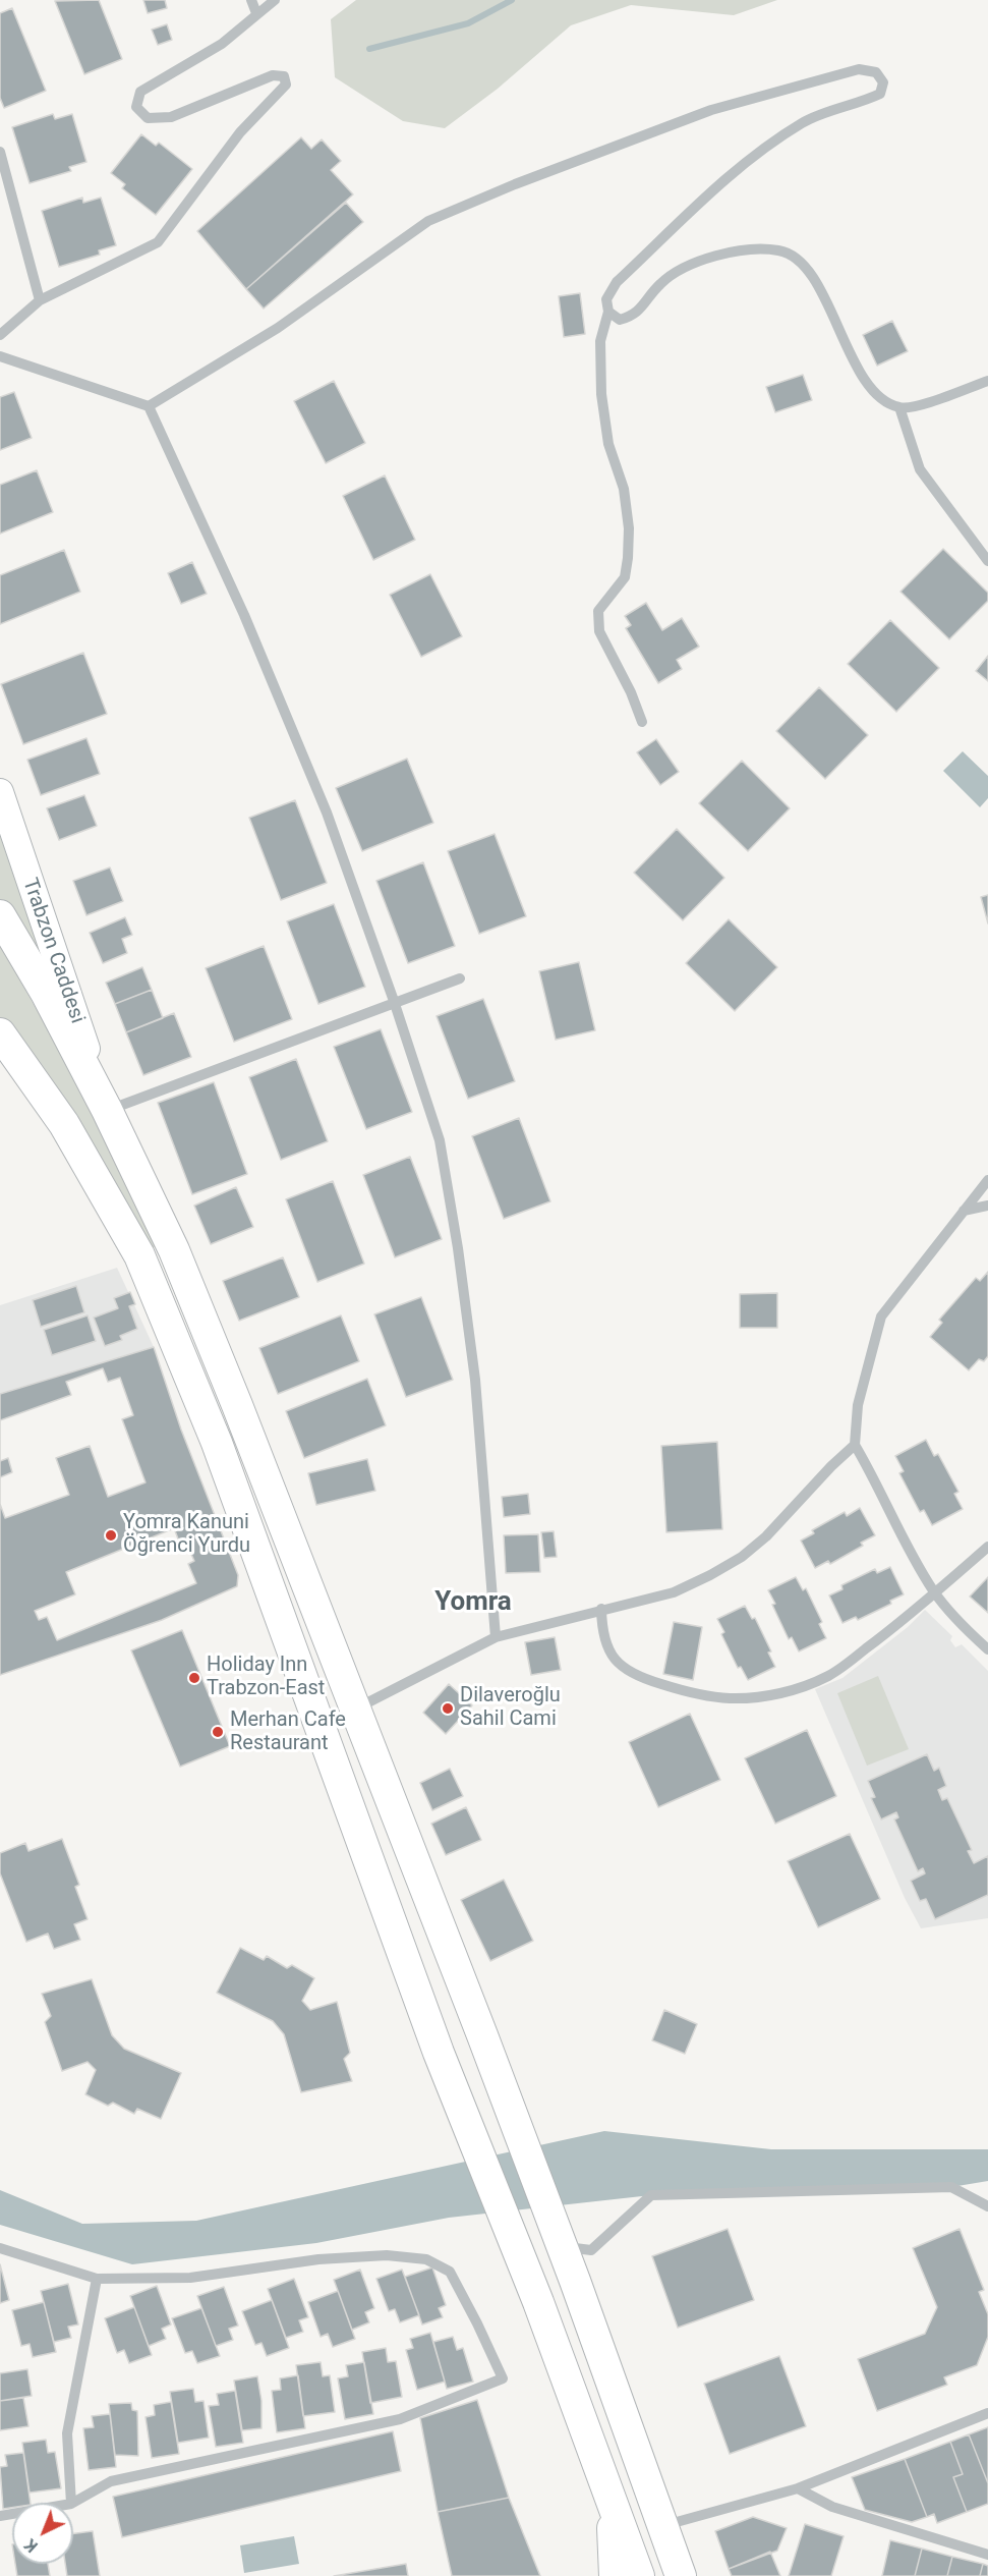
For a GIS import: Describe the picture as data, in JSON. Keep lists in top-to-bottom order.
{
  "streets": {
    "main road": ["Trabzon Caddesi"]
  },
  "districts": ["Yomra"],
  "places": [
    "Yomra Kanuni Öğrenci Yurdu",
    "Holiday Inn Trabzon-East",
    "Dilaveroğlu Sahil Cami",
    "Merhan Cafe Restaurant"
  ],
  "north": "bottom left"
}
